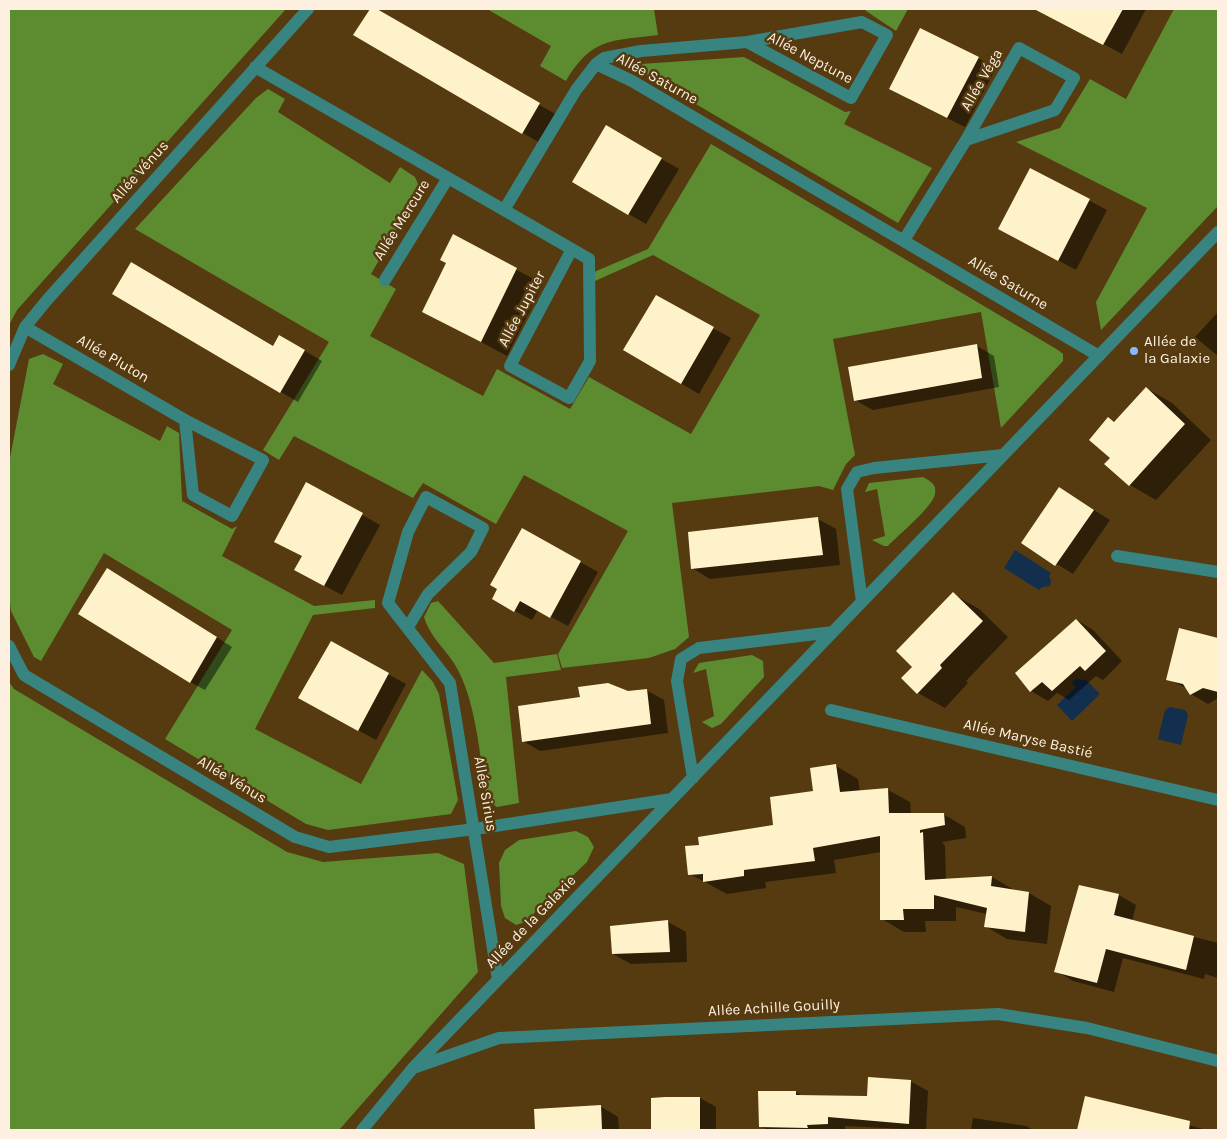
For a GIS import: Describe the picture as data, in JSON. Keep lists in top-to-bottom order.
{
  "streets": {
    "street": [
      "Allée Neptune",
      "Allée Saturne",
      "Allée Véga",
      "Allée Vénus",
      "Allée Mercure",
      "Allée Jupiter",
      "Allée Pluton",
      "Allée Maryse Bastié",
      "Allée Sirius",
      "Allée de la Galaxie",
      "Allée Achille Gouilly"
    ]
  },
  "crossings": [
    ["Allée Neptune", "Allée Saturne"],
    ["Allée Saturne", "Allée Véga"],
    ["Allée Saturne", "Allée Jupiter"],
    ["Allée Saturne", "Allée de la Galaxie"],
    ["Allée Vénus", "Allée Pluton"],
    ["Allée Vénus", "Allée Sirius"],
    ["Allée Sirius", "Allée de la Galaxie"],
    ["Allée de la Galaxie", "Allée Achille Gouilly"]
  ],
  "places": ["Allée de la Galaxie"]
}
